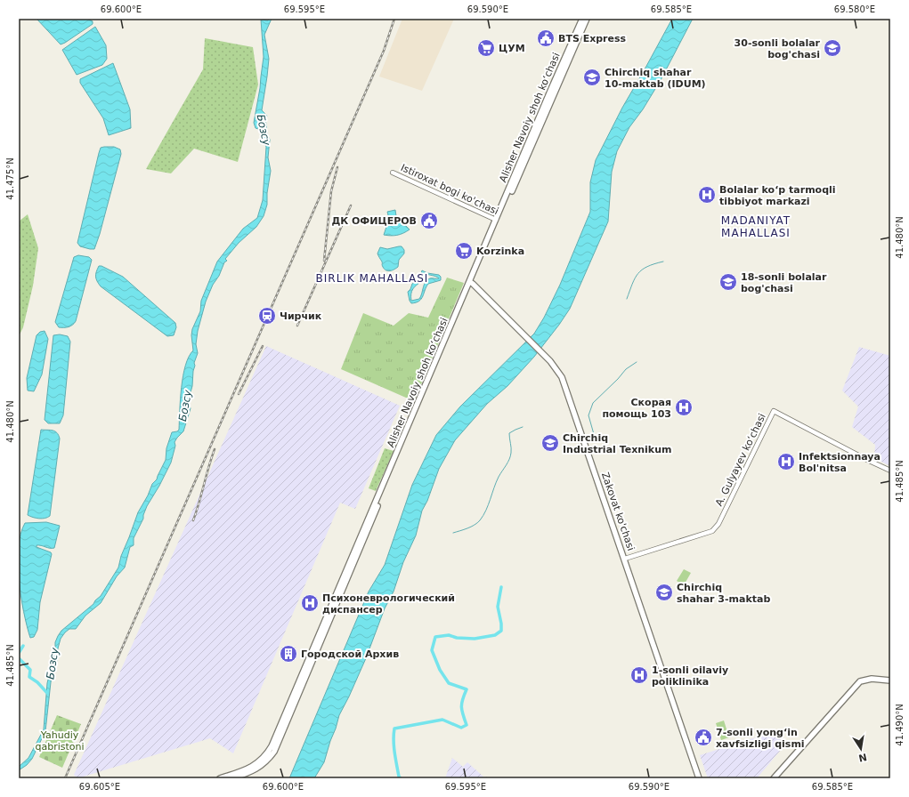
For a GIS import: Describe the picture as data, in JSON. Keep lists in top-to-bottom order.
{
  "streets": {
    "main road": ["Alisher Navoiy shoh koʻchasi", "Zakovat ko'chasi"],
    "street": ["Istiroxat bogi ko'chasi", "A. Gulyayev ko‘chasi"]
  },
  "crossings": [
    ["Alisher Navoiy shoh koʻchasi", "Istiroxat bogi ko'chasi"],
    ["Alisher Navoiy shoh koʻchasi", "Zakovat ko'chasi"],
    ["A. Gulyayev ko‘chasi", "Zakovat ko'chasi"]
  ],
  "districts": ["MADANIYAT MAHALLASI", "BIRLIK MAHALLASI"],
  "water": ["Бозсу"],
  "parks": ["Yahudiy qabristoni"],
  "places": {
    "public building": ["BTS Express", "ДК ОФИЦЕРОВ", "7-sonli yong‘in xavfsizligi qismi"],
    "supermarket": ["ЦУМ", "Korzinka"],
    "school or university": [
      "30-sonli bolalar bog'chasi",
      "Chirchiq shahar 10-maktab (IDUM)",
      "18-sonli bolalar bog'chasi",
      "Chirchiq Industrial Texnikum",
      "Chirchiq shahar 3-maktab"
    ],
    "hospital": [
      "Bolalar ko‘p tarmoqli tibbiyot markazi",
      "Скорая помощь 103",
      "Infektsionnaya Bol'nitsa",
      "Психоневрологический диспансер",
      "1-sonli oilaviy poliklinika"
    ],
    "station": ["Чирчик"],
    "building": ["Городской Архив"]
  },
  "north": "bottom",
  "coordinates": [
    "69.600°E",
    "69.595°E",
    "69.590°E",
    "69.585°E",
    "69.580°E",
    "41.475°N",
    "41.480°N",
    "41.485°N",
    "41.490°N",
    "69.605°E"
  ]
}
